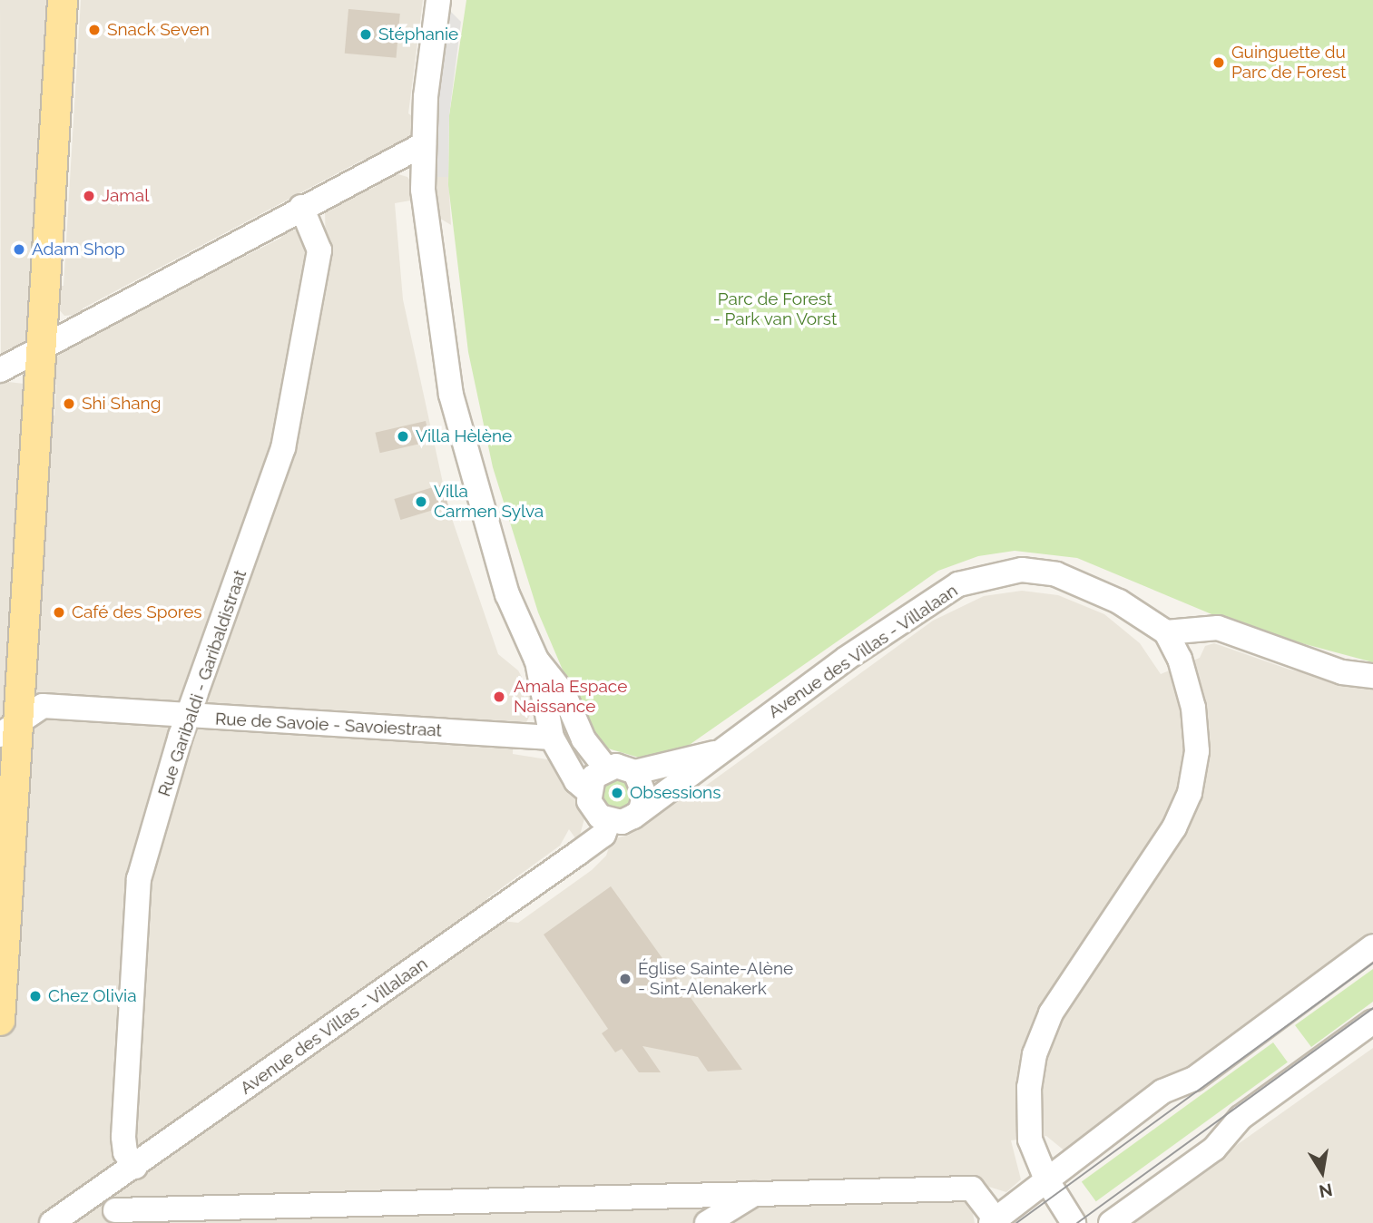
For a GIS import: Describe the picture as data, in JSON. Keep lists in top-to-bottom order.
{
  "streets": {
    "street": ["Avenue des Villas - Villalaan", "Rue Garibaldi - Garibaldistraat", "Rue de Savoie - Savoiestraat"]
  },
  "crossings": [
    ["Avenue des Villas - Villalaan", "Rue Garibaldi - Garibaldistraat"],
    ["Rue Garibaldi - Garibaldistraat", "Rue de Savoie - Savoiestraat"]
  ],
  "parks": ["Parc de Forest - Park van Vorst"],
  "places": [
    "Snack Seven",
    "Stéphanie",
    "Guinguette du Parc de Forest",
    "Jamal",
    "Adam Shop",
    "Shi Shang",
    "Villa Hèlène",
    "Villa Carmen Sylva",
    "Café des Spores",
    "Amala Espace Naissance",
    "Obsessions",
    "Église Sainte-Alène - Sint-Alenakerk",
    "Chez Olivia"
  ],
  "north": "bottom"
}
